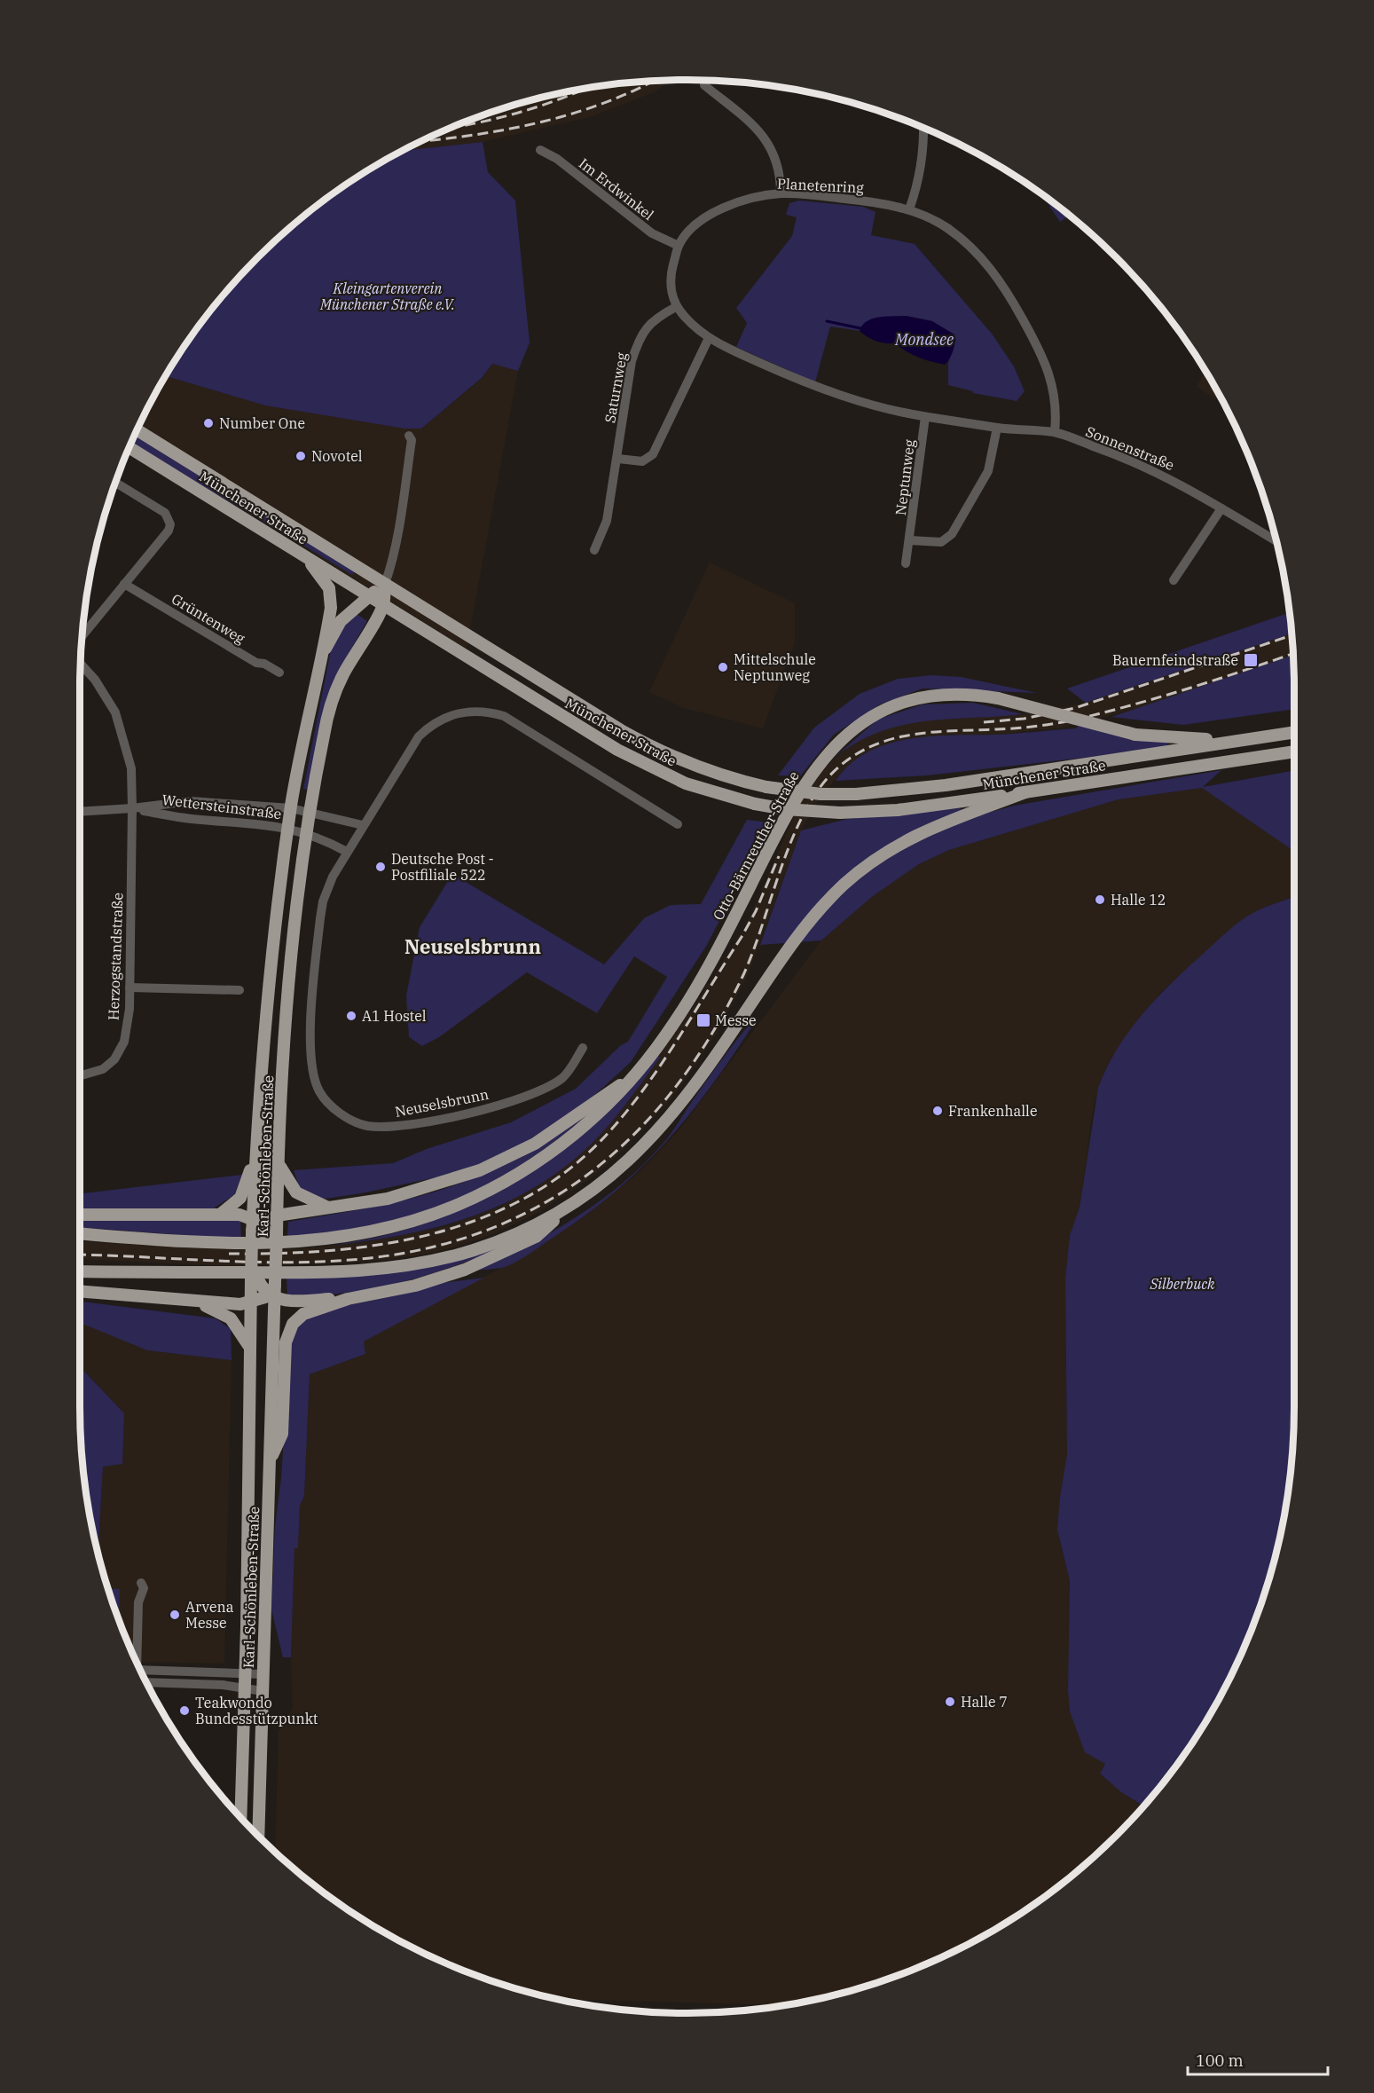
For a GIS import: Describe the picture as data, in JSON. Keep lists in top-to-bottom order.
{
  "streets": {
    "main road": ["Münchener Straße", "Otto-Bärnreuther-Straße", "Karl-Schönleben-Straße"],
    "street": [
      "Planetenring",
      "Im Erdwinkel",
      "Saturnweg",
      "Sonnenstraße",
      "Neptunweg",
      "Grüntenweg",
      "Wettersteinstraße",
      "Herzogstandstraße",
      "Neuselsbrunn"
    ]
  },
  "crossings": [
    ["Planetenring", "Im Erdwinkel"],
    ["Planetenring", "Saturnweg"],
    ["Planetenring", "Sonnenstraße"],
    ["Münchener Straße", "Otto-Bärnreuther-Straße"],
    ["Münchener Straße", "Karl-Schönleben-Straße"],
    ["Wettersteinstraße", "Herzogstandstraße"],
    ["Wettersteinstraße", "Karl-Schönleben-Straße"],
    ["Otto-Bärnreuther-Straße", "Karl-Schönleben-Straße"]
  ],
  "districts": ["Neuselsbrunn"],
  "water": ["Mondsee"],
  "parks": ["Kleingartenverein Münchener Straße e.V.", "Silberbuck"],
  "places": {
    "other": [
      "Number One",
      "Novotel",
      "Mittelschule Neptunweg",
      "Deutsche Post - Postfiliale 522",
      "Halle 12",
      "A1 Hostel",
      "Frankenhalle",
      "Arvena Messe",
      "Halle 7",
      "Teakwondo Bundesstützpunkt"
    ],
    "transit": ["Bauernfeindstraße", "Messe"]
  },
  "scale_bar": "100 m"
}
